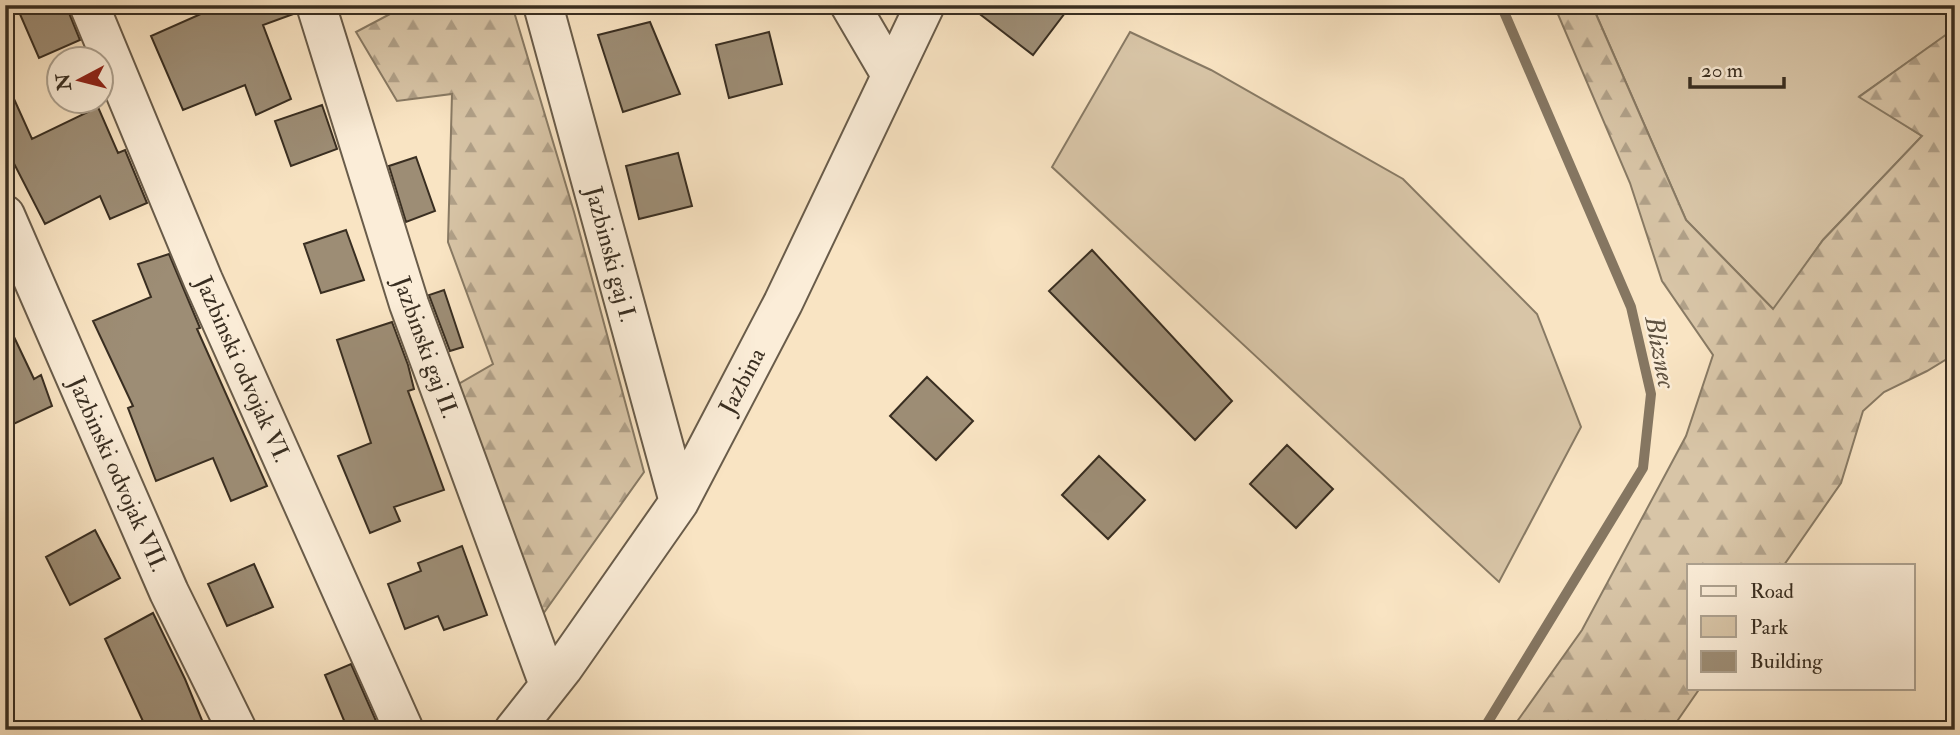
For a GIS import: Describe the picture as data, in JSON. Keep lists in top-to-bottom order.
{
  "streets": {
    "street": [
      "Jazbinski gaj I.",
      "Jazbinski gaj II.",
      "Jazbinski odvojak VI.",
      "Jazbina",
      "Jazbinski odvojak VII."
    ]
  },
  "crossings": [
    ["Jazbinski gaj I.", "Jazbina"],
    ["Jazbinski gaj II.", "Jazbina"]
  ],
  "water": ["Bliznec"],
  "legend": ["Road", "Park", "Building"],
  "scale_bar": "20 m",
  "north": "left"
}
